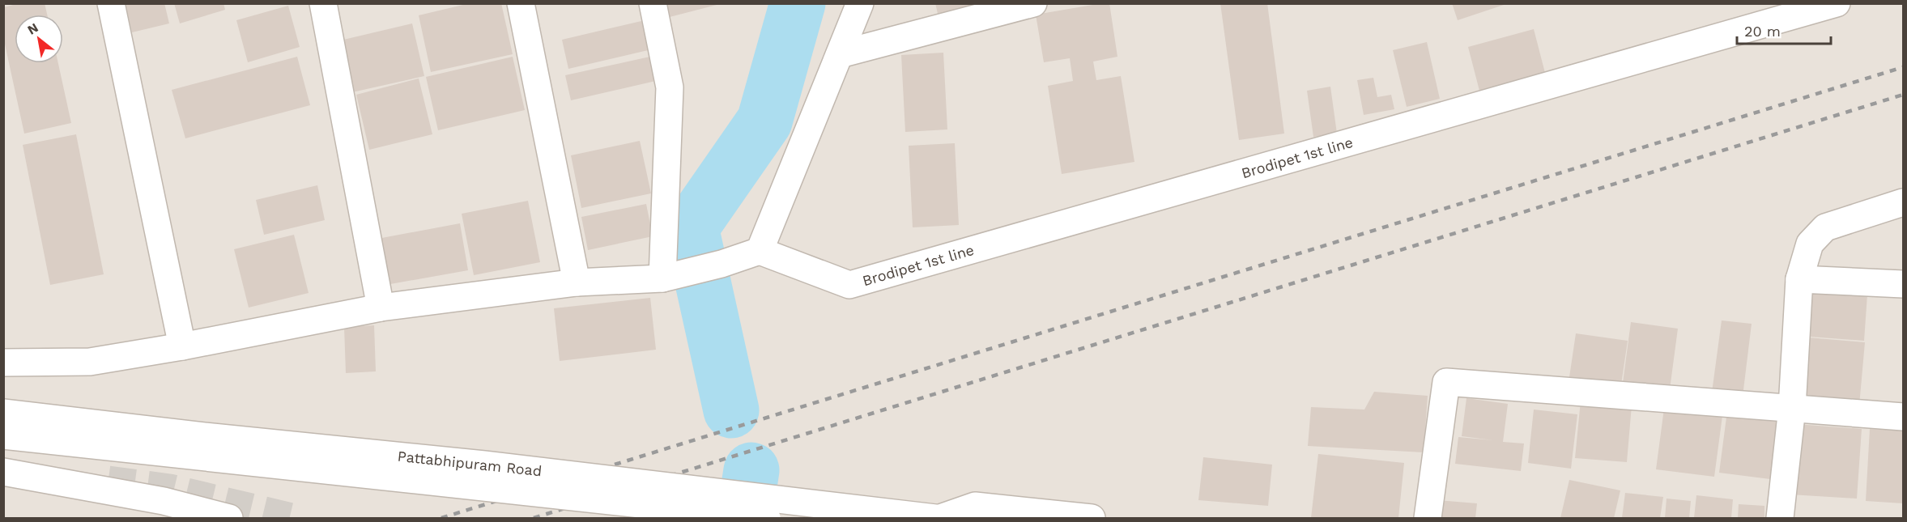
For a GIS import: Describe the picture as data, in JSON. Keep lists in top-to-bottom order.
{
  "streets": {
    "street": ["Brodipet 1st line", "Pattabhipuram Road"]
  },
  "scale_bar": "20 m",
  "north": "top left"
}
